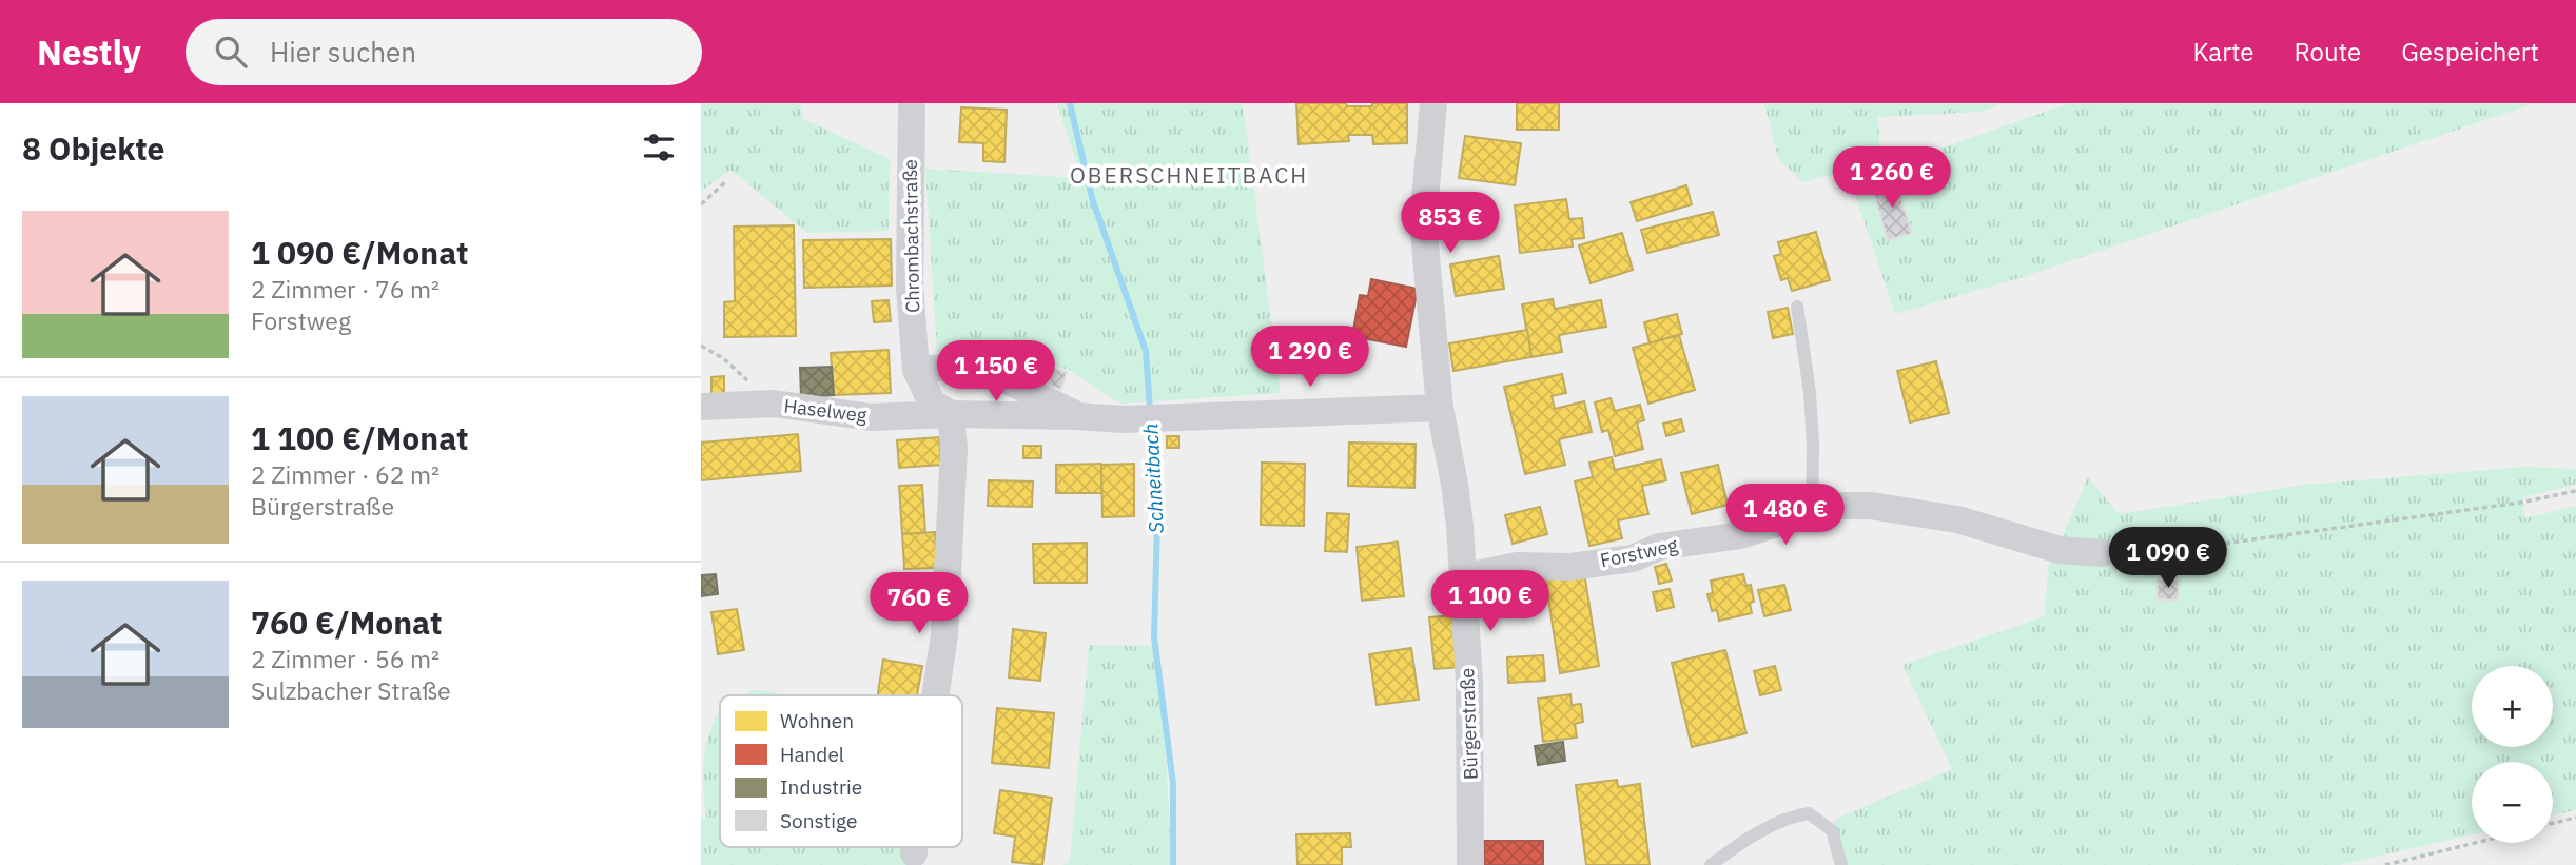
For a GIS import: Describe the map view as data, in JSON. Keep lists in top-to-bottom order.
{
  "streets": {
    "street": [
      "Chrombachstraße",
      "Haselweg",
      "Forstweg",
      "Bürgerstraße"
    ]
  },
  "crossings": [
    ["Chrombachstraße", "Haselweg"],
    ["Forstweg", "Bürgerstraße"]
  ],
  "districts": ["OBERSCHNEITBACH"],
  "water": ["Schneitbach"],
  "legend": [
    "Wohnen",
    "Handel",
    "Industrie",
    "Sonstige"
  ],
  "page": {
    "header": "Nestly",
    "search": "Hier suchen",
    "nav": ["Karte", "Route", "Gespeichert"],
    "heading": "8 Objekte",
    "price": [
      "1 260 €",
      "853 €",
      "1 290 €",
      "1 150 €",
      "1 480 €",
      "1 090 €",
      "1 100 €",
      "760 €"
    ],
    "list": [
      {
        "name": "1 090 €/Monat",
        "note": "2 Zimmer · 76 m² · Forstweg"
      },
      {
        "name": "1 100 €/Monat",
        "note": "2 Zimmer · 62 m² · Bürgerstraße"
      },
      {
        "name": "760 €/Monat",
        "note": "2 Zimmer · 56 m² · Sulzbacher Straße"
      }
    ],
    "map_buttons": ["+", "−"]
  }
}
